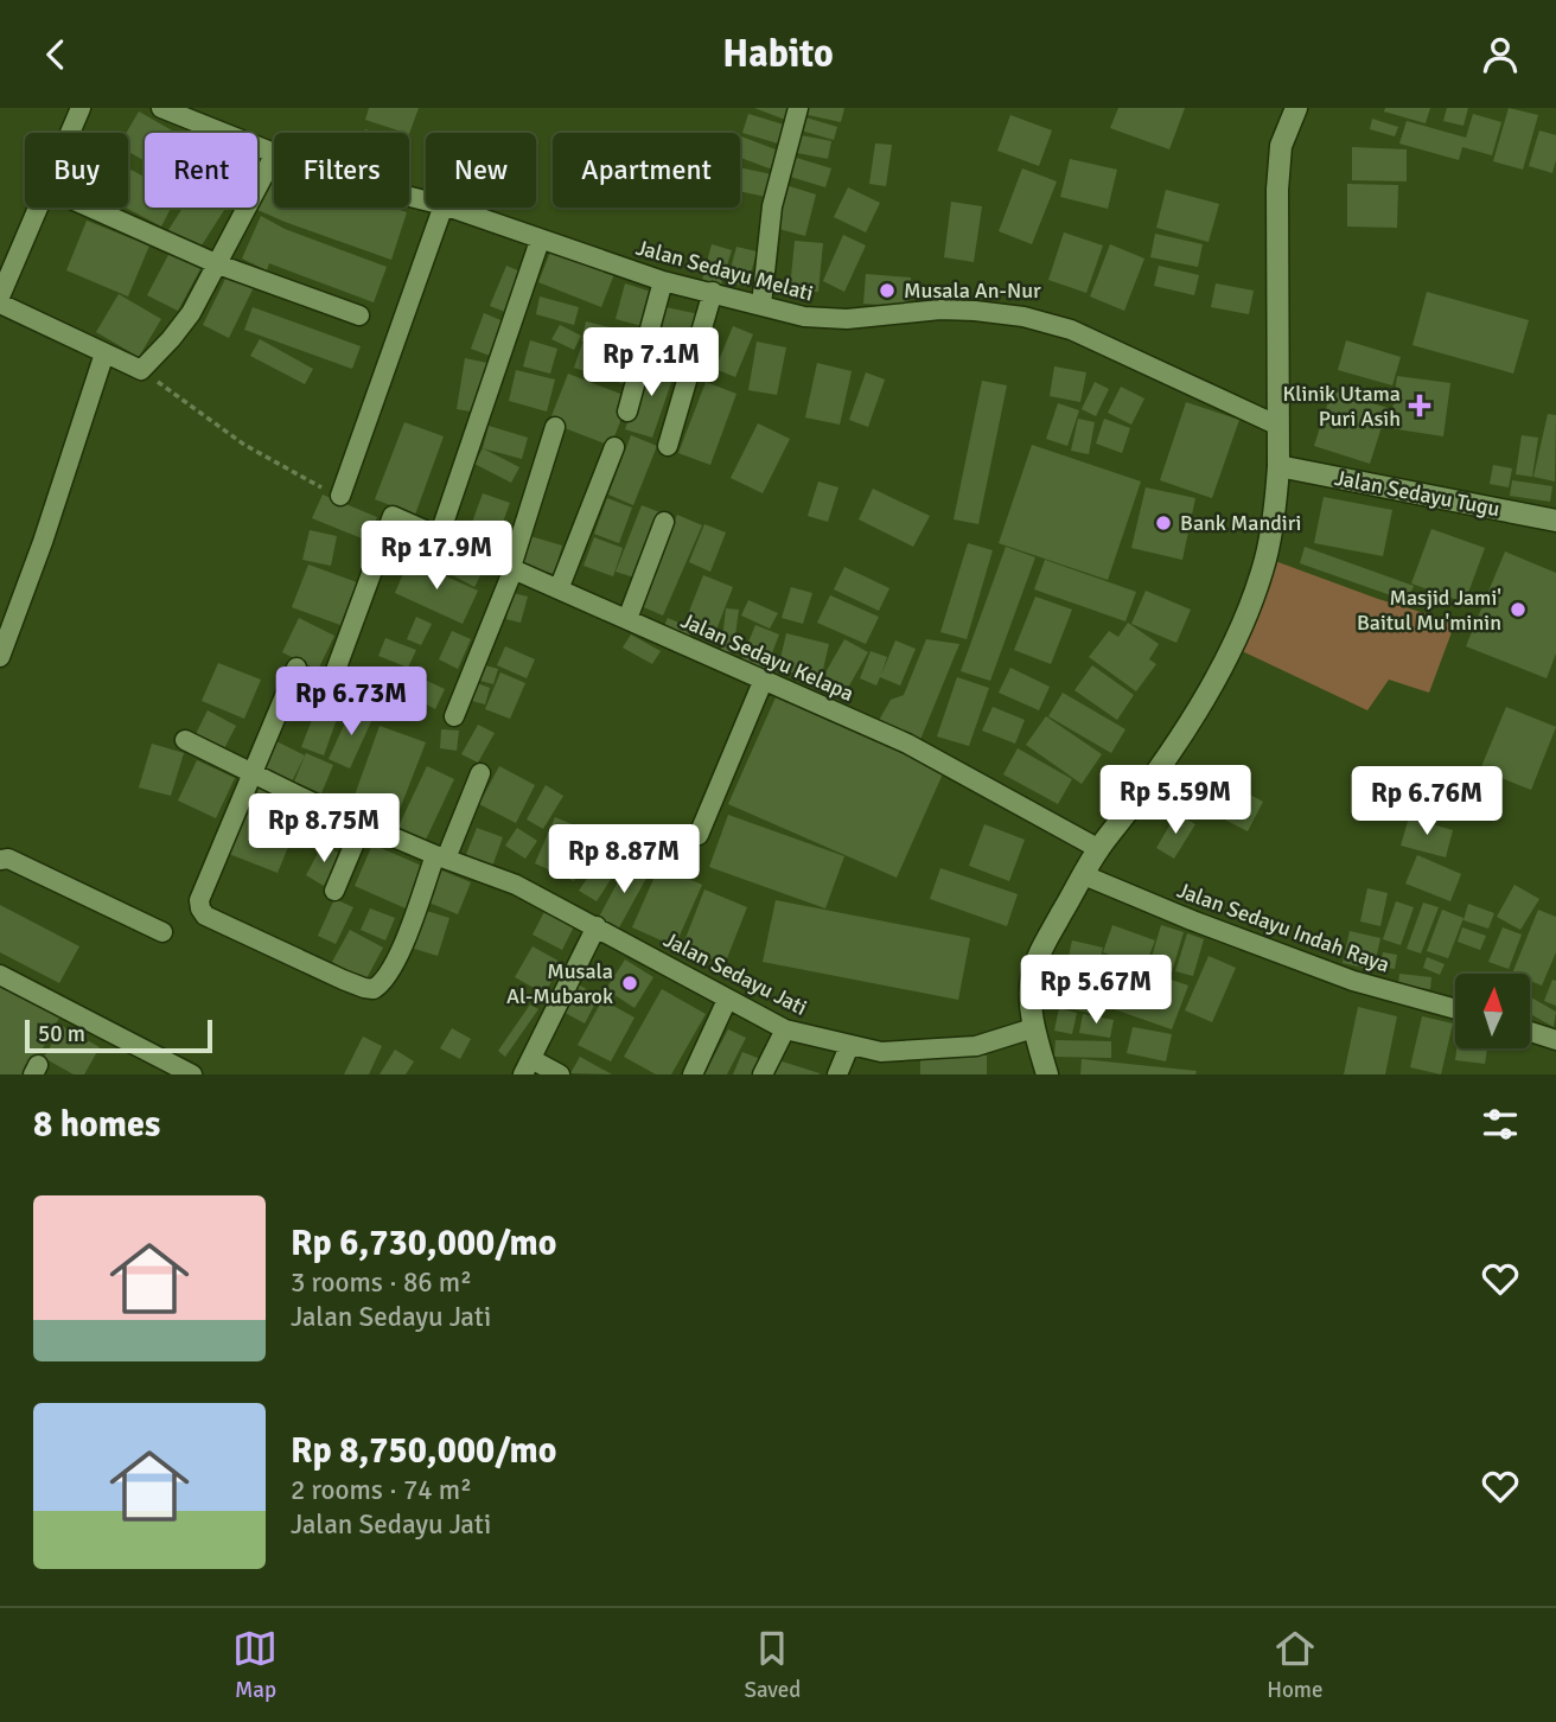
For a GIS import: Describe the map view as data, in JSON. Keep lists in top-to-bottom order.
{
  "streets": {
    "main road": ["Jalan Sedayu Tugu"],
    "street": [
      "Jalan Sedayu Melati",
      "Jalan Sedayu Kelapa",
      "Jalan Sedayu Indah Raya",
      "Jalan Sedayu Jati"
    ]
  },
  "places": {
    "other": [
      "Musala An-Nur",
      "Bank Mandiri",
      "Masjid Jami' Baitul Mu'minin",
      "Musala Al-Mubarok"
    ],
    "health": ["Klinik Utama Puri Asih"]
  },
  "scale_bar": "50 m",
  "north": "top",
  "page": {
    "header": "Habito",
    "chip": [
      "Buy",
      "Rent",
      "Filters",
      "New",
      "Apartment"
    ],
    "price": [
      "Rp 7.1M",
      "Rp 17.9M",
      "Rp 6.73M",
      "Rp 5.59M",
      "Rp 6.76M",
      "Rp 8.75M",
      "Rp 8.87M",
      "Rp 5.67M"
    ],
    "scale": "50 m",
    "heading": "8 homes",
    "list": [
      {
        "name": "Rp 6,730,000/mo",
        "note": "3 rooms · 86 m² · Jalan Sedayu Jati"
      },
      {
        "name": "Rp 8,750,000/mo",
        "note": "2 rooms · 74 m² · Jalan Sedayu Jati"
      }
    ],
    "tabs": ["Map", "Saved", "Home"]
  }
}
